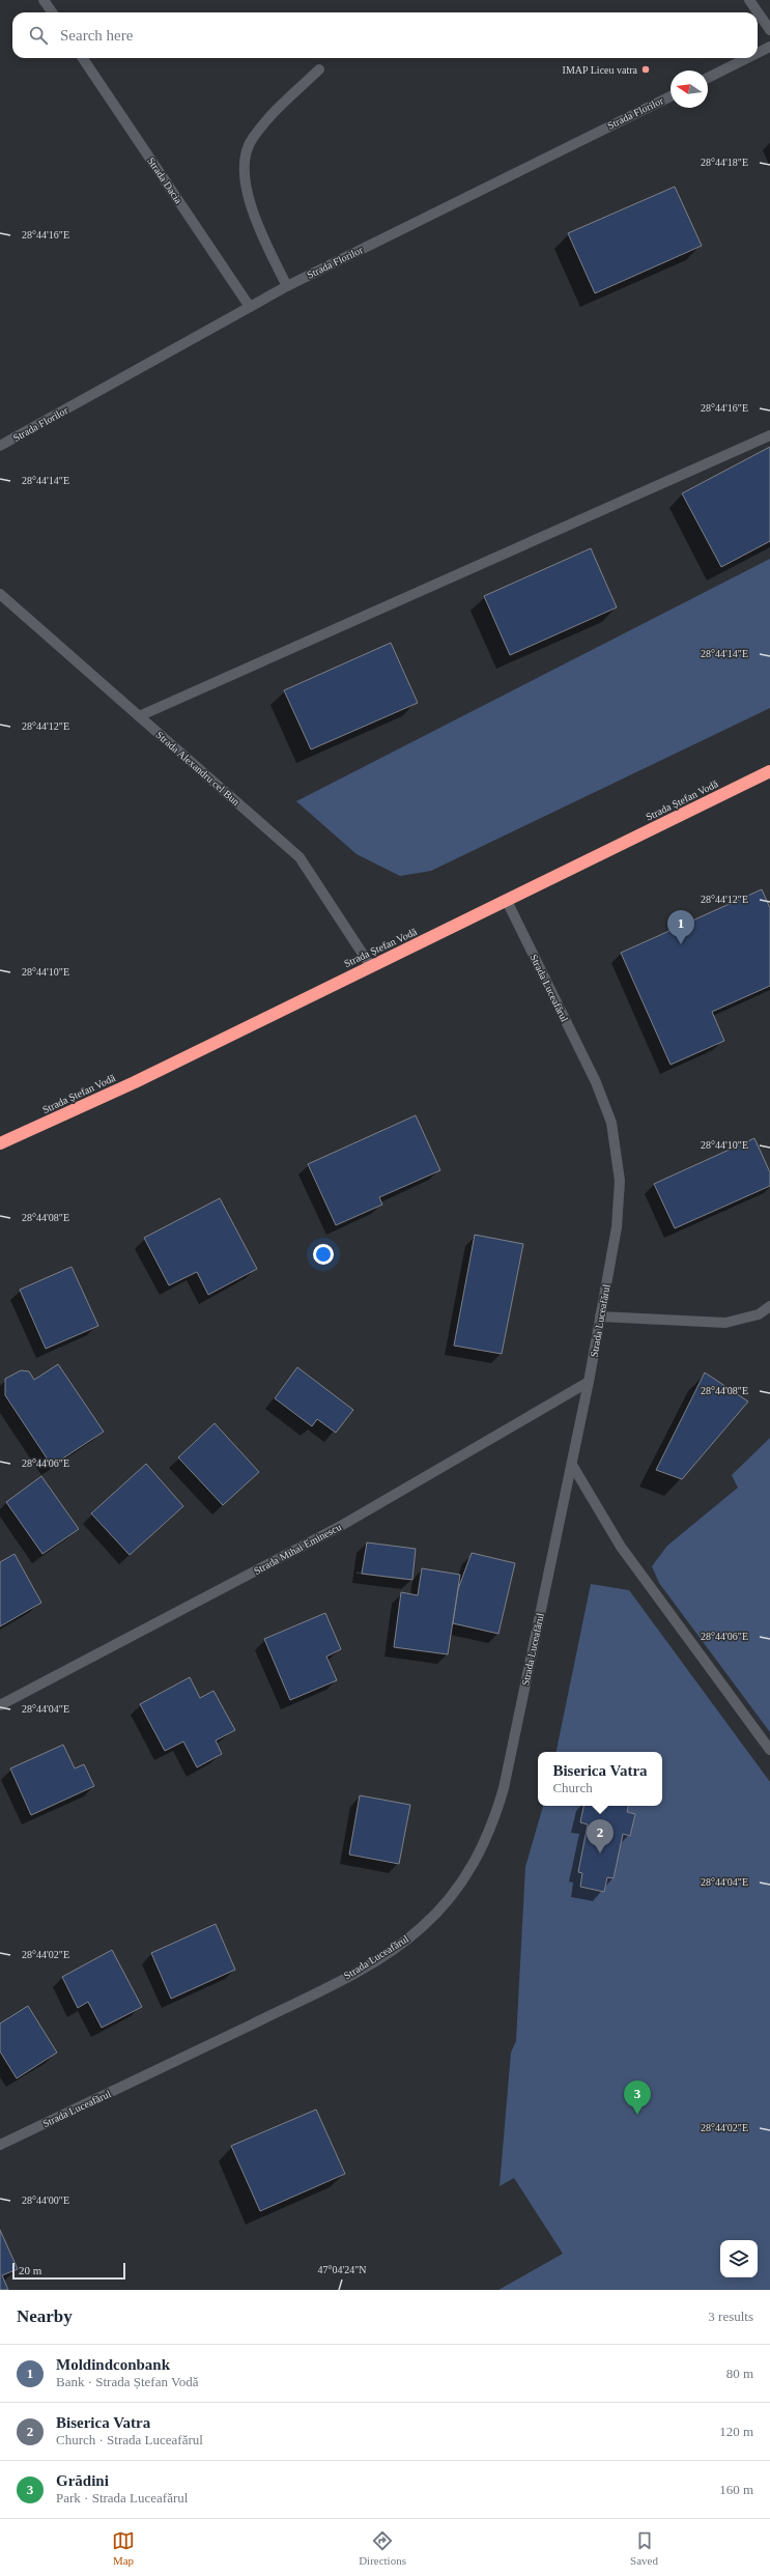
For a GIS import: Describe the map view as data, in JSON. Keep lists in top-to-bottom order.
{
  "streets": {
    "highway": ["Strada Ștefan Vodă"],
    "street": [
      "Strada Florilor",
      "Strada Dacia",
      "Strada Alexandru cel Bun",
      "Strada Luceafărul",
      "Strada Mihai Eminescu"
    ]
  },
  "crossings": [
    ["Strada Florilor", "Strada Dacia"],
    ["Strada Alexandru cel Bun", "Strada Ștefan Vodă"],
    ["Strada Ștefan Vodă", "Strada Luceafărul"],
    ["Strada Luceafărul", "Strada Mihai Eminescu"]
  ],
  "places": ["IMAP Liceu vatra"],
  "scale_bar": "20 m",
  "north": "left",
  "page": {
    "search": "Search here",
    "pins": ["1", "2", "3"],
    "popup": ["Biserica Vatra", "Church"],
    "scale": "20 m",
    "heading": ["Nearby", "3 results"],
    "list": [
      {
        "mark": "1",
        "name": "Moldindconbank",
        "note": "Bank · Strada Ștefan Vodă",
        "value": "80 m"
      },
      {
        "mark": "2",
        "name": "Biserica Vatra",
        "note": "Church · Strada Luceafărul",
        "value": "120 m"
      },
      {
        "mark": "3",
        "name": "Grădini",
        "note": "Park · Strada Luceafărul",
        "value": "160 m"
      }
    ],
    "nav": ["Map", "Directions", "Saved"]
  },
  "coordinates": [
    "28°44'18\"E",
    "28°44'16\"E",
    "28°44'14\"E",
    "28°44'12\"E",
    "28°44'10\"E",
    "28°44'08\"E",
    "28°44'06\"E",
    "28°44'04\"E",
    "28°44'02\"E",
    "28°44'00\"E",
    "47°04'24\"N"
  ]
}
